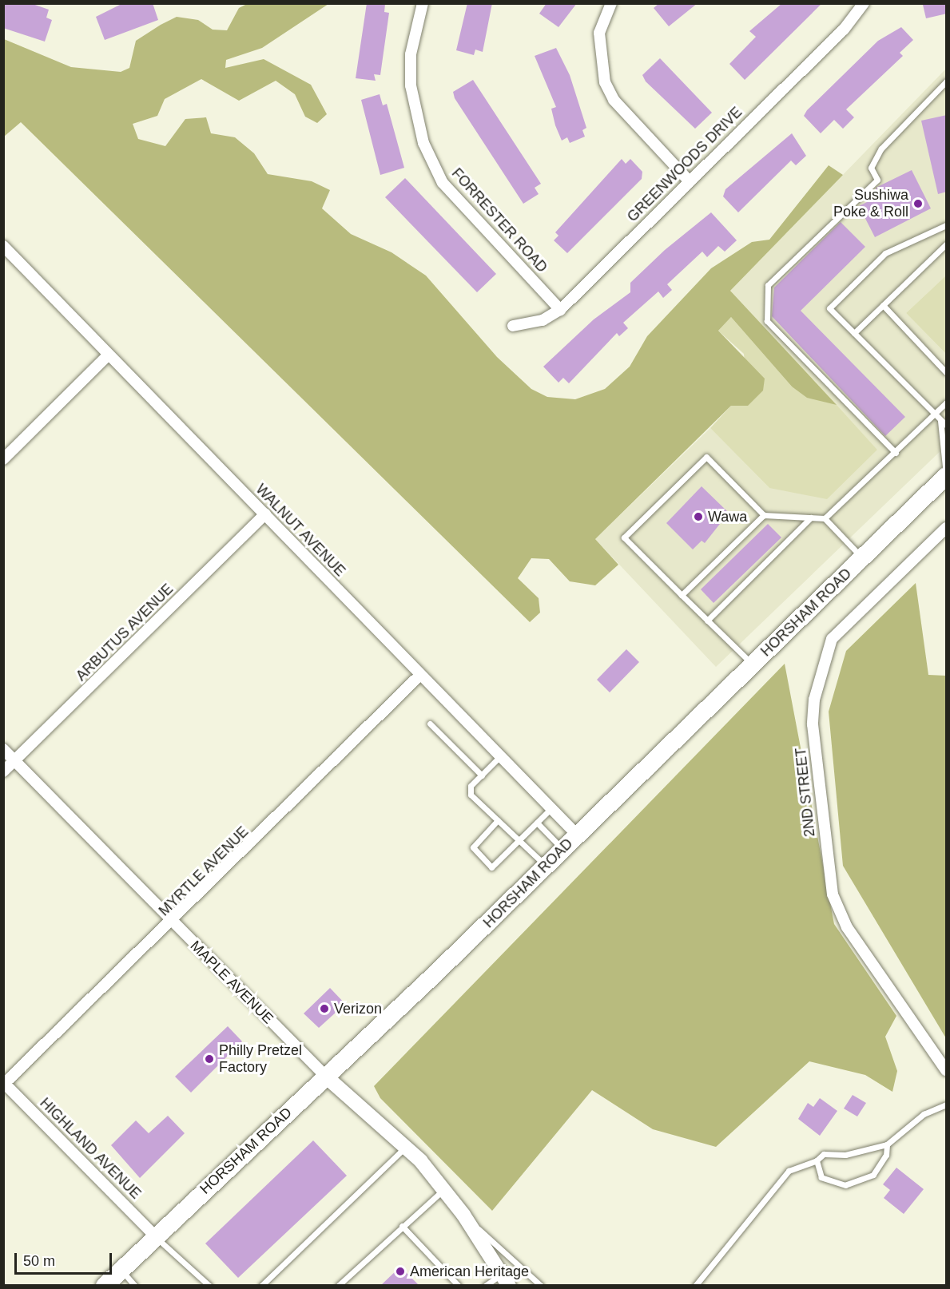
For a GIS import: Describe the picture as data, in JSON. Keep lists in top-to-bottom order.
{
  "streets": {
    "main road": ["HORSHAM ROAD"],
    "street": [
      "GREENWOODS DRIVE",
      "FORRESTER ROAD",
      "WALNUT AVENUE",
      "ARBUTUS AVENUE",
      "2ND STREET",
      "MYRTLE AVENUE",
      "MAPLE AVENUE",
      "HIGHLAND AVENUE"
    ]
  },
  "crossings": [
    ["GREENWOODS DRIVE", "FORRESTER ROAD"],
    ["WALNUT AVENUE", "HORSHAM ROAD"],
    ["WALNUT AVENUE", "ARBUTUS AVENUE"],
    ["WALNUT AVENUE", "MYRTLE AVENUE"],
    ["HORSHAM ROAD", "MAPLE AVENUE"],
    ["HORSHAM ROAD", "HIGHLAND AVENUE"],
    ["ARBUTUS AVENUE", "MAPLE AVENUE"],
    ["MYRTLE AVENUE", "MAPLE AVENUE"],
    ["MYRTLE AVENUE", "HIGHLAND AVENUE"]
  ],
  "places": [
    "Sushiwa Poke & Roll",
    "Wawa",
    "Verizon",
    "Philly Pretzel Factory",
    "American Heritage"
  ],
  "scale_bar": "50 m"
}
